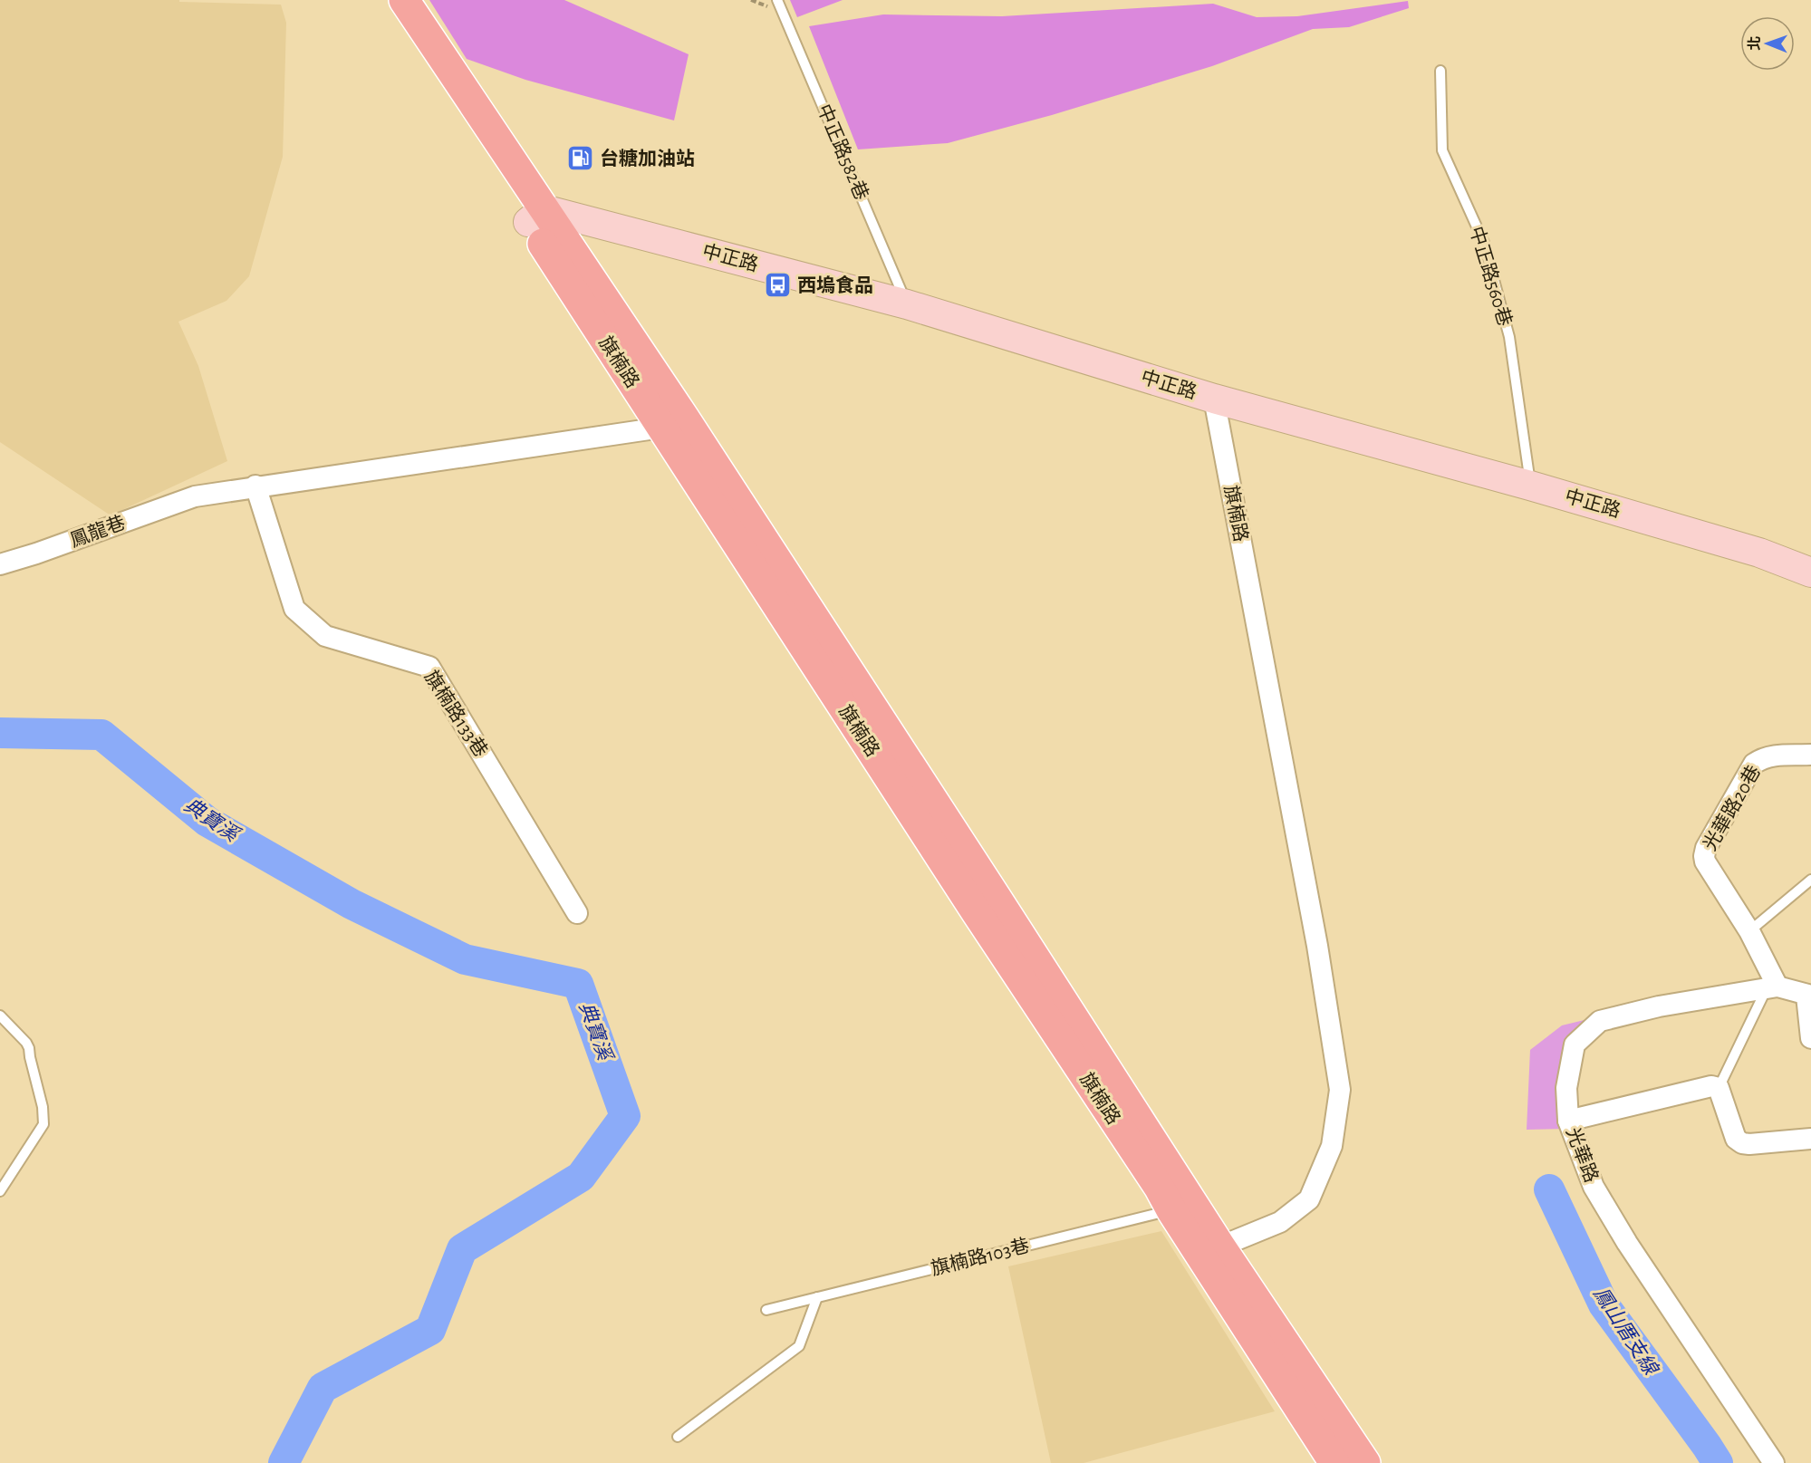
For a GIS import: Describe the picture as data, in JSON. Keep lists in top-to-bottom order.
{
  "streets": {
    "main road": ["中正路", "旗楠路"],
    "street": [
      "鳳龍巷",
      "旗楠路133巷",
      "光華路20巷",
      "光華路"
    ],
    "lane": ["中正路582巷", "中正路560巷", "旗楠路103巷"]
  },
  "crossings": [
    ["中正路582巷", "中正路"],
    ["中正路", "中正路560巷"],
    ["中正路", "旗楠路"],
    ["旗楠路", "旗楠路103巷"],
    ["鳳龍巷", "旗楠路133巷"],
    ["光華路20巷", "光華路"]
  ],
  "water": ["典寶溪", "鳳山厝支線"],
  "places": {
    "fuel station": ["台糖加油站"],
    "bus stop": ["西塢食品"]
  },
  "north": "left"
}
